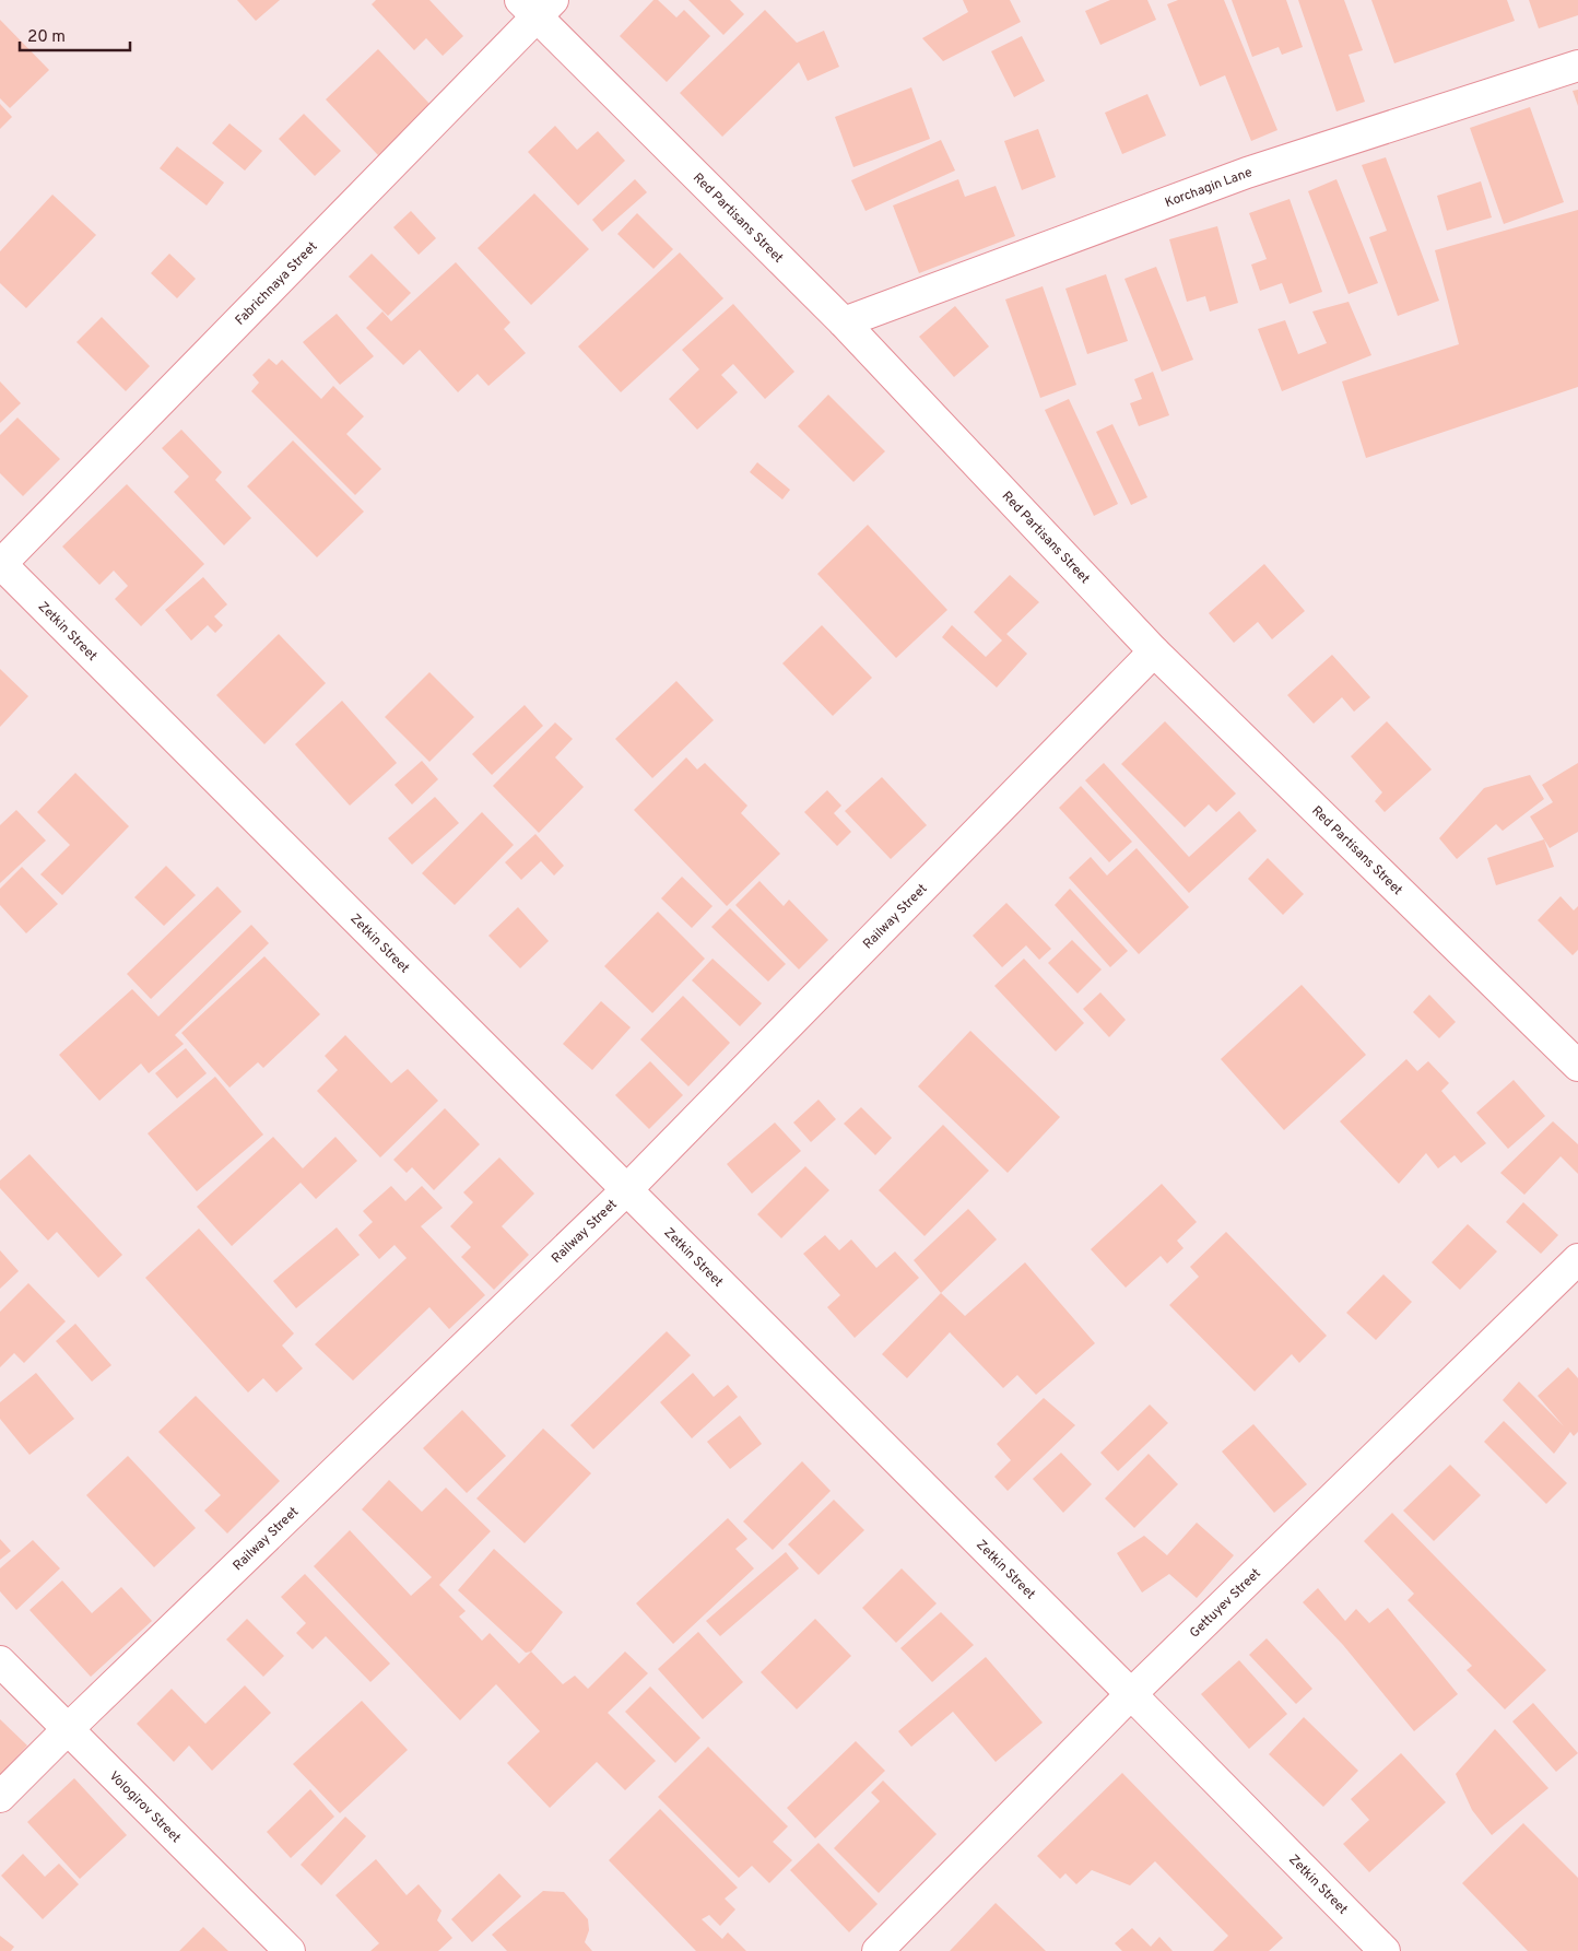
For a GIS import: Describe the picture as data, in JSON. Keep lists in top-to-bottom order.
{
  "streets": {
    "street": [
      "Korchagin Lane",
      "Red Partisans Street",
      "Fabrichnaya Street",
      "Zetkin Street",
      "Railway Street",
      "Gettuyev Street",
      "Vologirov Street"
    ]
  },
  "crossings": [
    ["Korchagin Lane", "Red Partisans Street"],
    ["Red Partisans Street", "Fabrichnaya Street"],
    ["Red Partisans Street", "Railway Street"],
    ["Fabrichnaya Street", "Zetkin Street"],
    ["Zetkin Street", "Railway Street"],
    ["Zetkin Street", "Gettuyev Street"],
    ["Railway Street", "Vologirov Street"]
  ],
  "scale_bar": "20 m"
}
